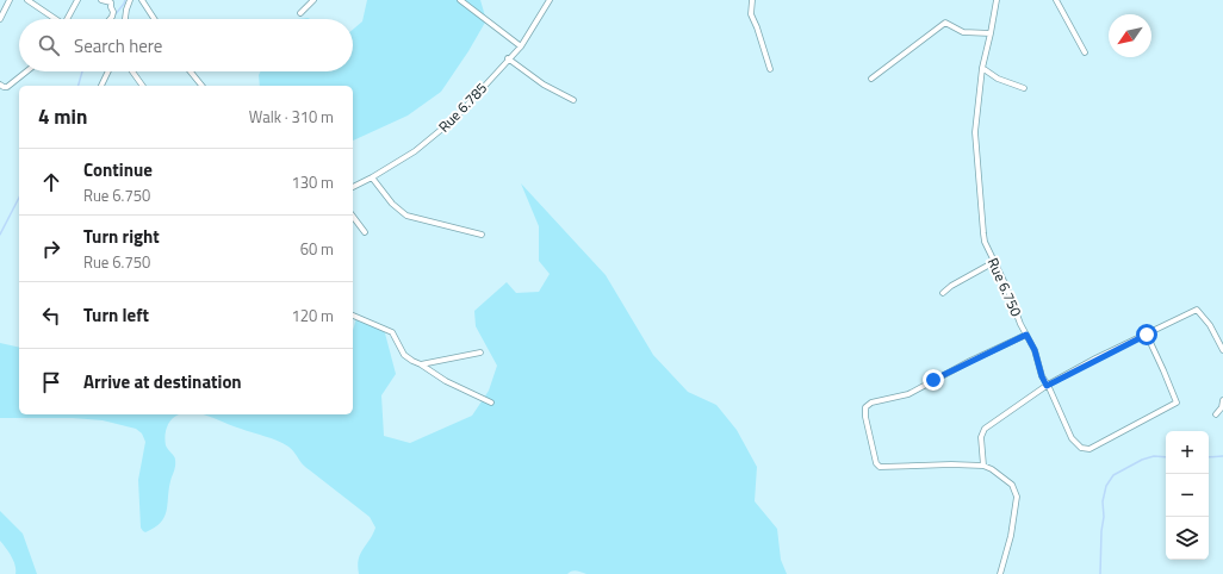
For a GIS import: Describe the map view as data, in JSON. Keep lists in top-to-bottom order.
{
  "streets": {
    "street": ["Rue 6.785", "Rue 6.750"]
  },
  "north": "bottom left",
  "page": {
    "search": "Search here",
    "heading": ["4 min", "Walk · 310 m"],
    "list": [
      ["Continue", "Rue 6.750", "130 m"],
      ["Turn right", "Rue 6.750", "60 m"],
      ["Turn left", "120 m"],
      "Arrive at destination"
    ],
    "map_buttons": ["+", "−"]
  }
}
